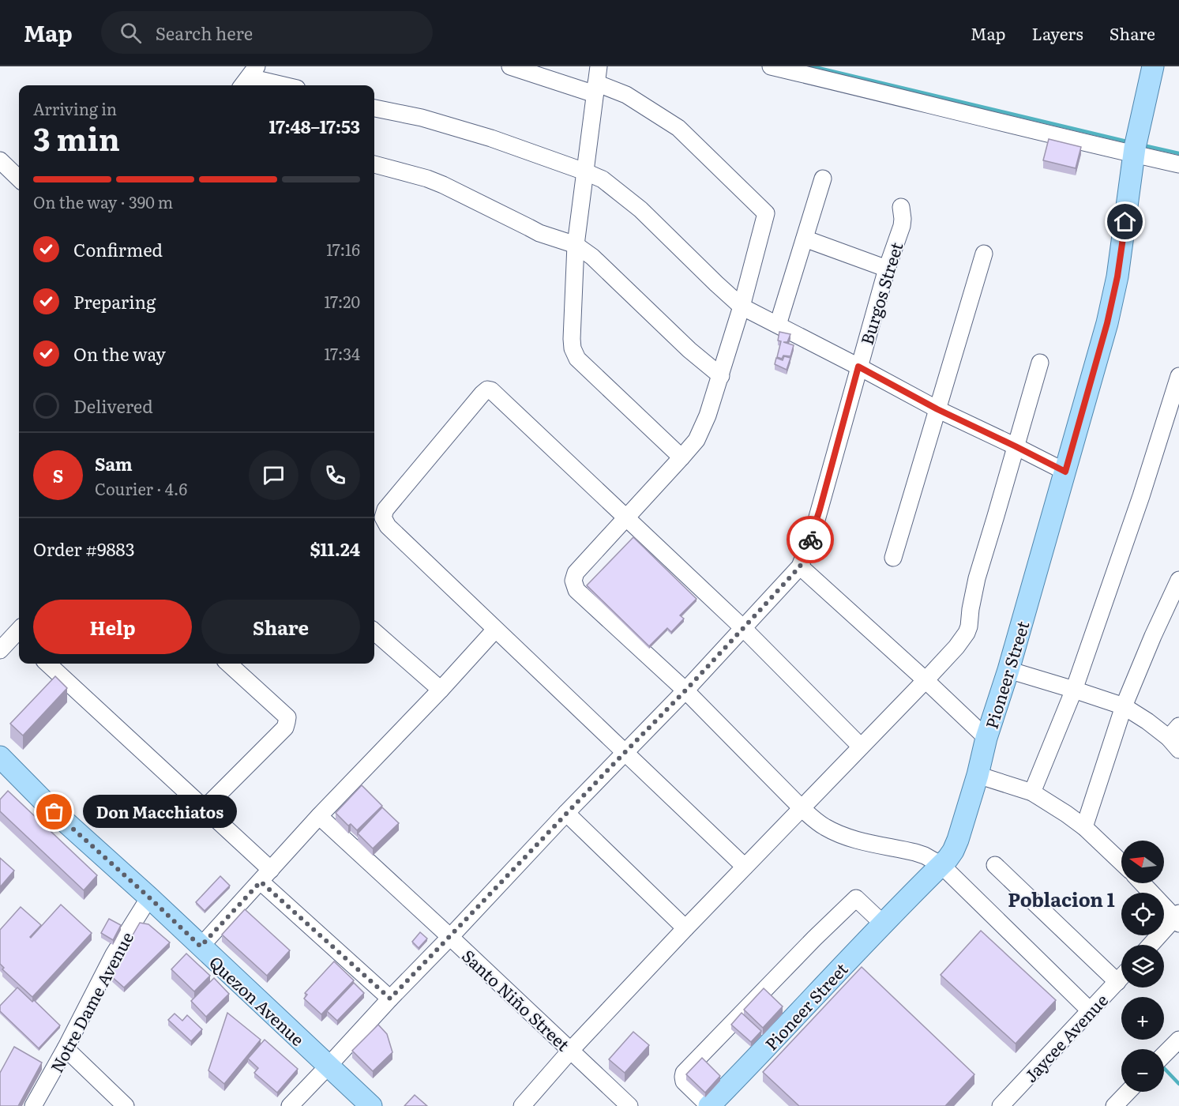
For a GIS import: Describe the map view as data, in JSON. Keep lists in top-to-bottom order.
{
  "streets": {
    "main road": ["Pioneer Street", "Quezon Avenue"],
    "street": [
      "Burgos Street",
      "Santo Niño Street",
      "Notre Dame Avenue",
      "Jaycee Avenue"
    ]
  },
  "crossings": [
    ["Burgos Street", "Santo Niño Street"],
    ["Burgos Street", "Quezon Avenue"],
    ["Quezon Avenue", "Notre Dame Avenue"]
  ],
  "districts": ["Poblacion 1"],
  "places": ["Don Macchiatos"],
  "north": "left",
  "page": {
    "header": "Map",
    "search": "Search here",
    "nav": ["Map", "Layers", "Share"],
    "heading": ["3 min", "Arriving in", "17:48–17:53"],
    "panel": [
      "Sam",
      "Courier · 4.6",
      "Order #9883",
      "$11.24"
    ],
    "bar": "On the way · 390 m",
    "list": [
      ["Confirmed", "17:16"],
      ["Preparing", "17:20"],
      ["On the way", "17:34"],
      "Delivered"
    ],
    "round": "S",
    "buttons": ["Help", "Share"],
    "bubble": "Don Macchiatos",
    "map_buttons": ["+", "−"]
  }
}
